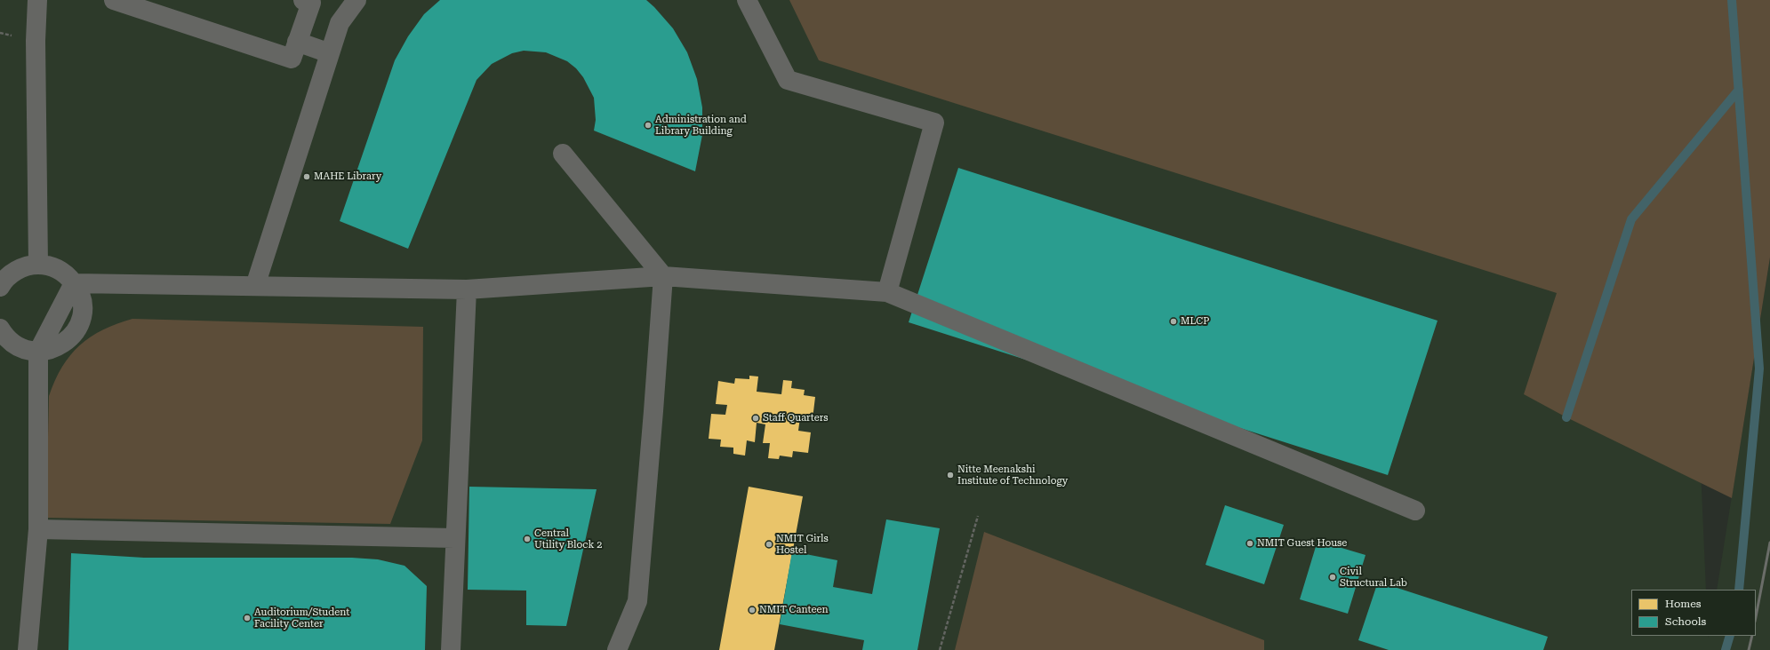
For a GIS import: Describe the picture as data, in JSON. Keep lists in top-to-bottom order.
{
  "places": [
    "Administration and Library Building",
    "MAHE Library",
    "MLCP",
    "Staff Quarters",
    "Nitte Meenakshi Institute of Technology",
    "Central Utility Block 2",
    "NMIT Guest House",
    "NMIT Girls Hostel",
    "Civil Structural Lab",
    "NMIT Canteen",
    "Auditorium/Student Facility Center"
  ],
  "legend": ["Homes", "Schools"]
}
